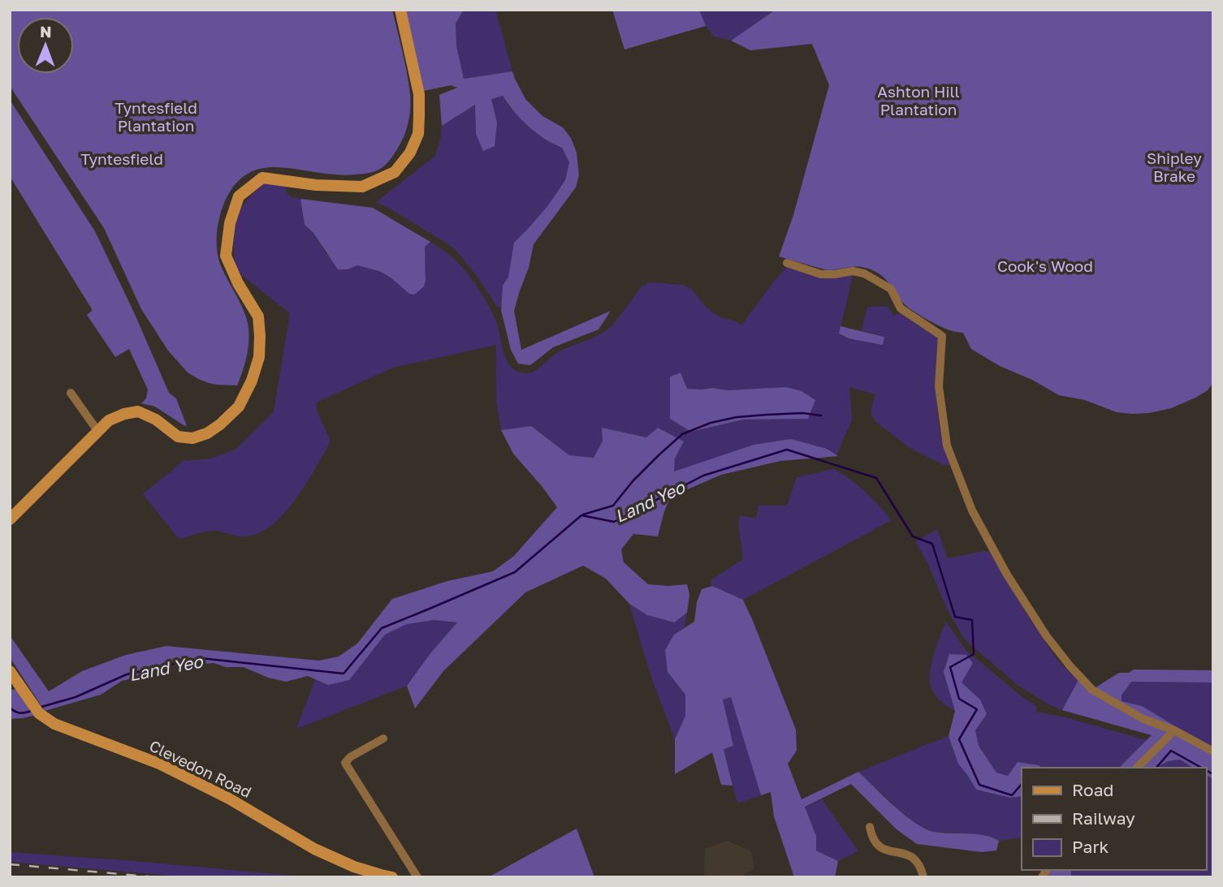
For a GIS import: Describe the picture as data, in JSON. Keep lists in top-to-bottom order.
{
  "streets": {
    "main road": ["Clevedon Road"]
  },
  "water": ["Land Yeo"],
  "parks": [
    "Ashton Hill Plantation",
    "Tyntesfield Plantation",
    "Shipley Brake",
    "Tyntesfield",
    "Cook's Wood"
  ],
  "legend": ["Road", "Railway", "Park"],
  "north": "top"
}
